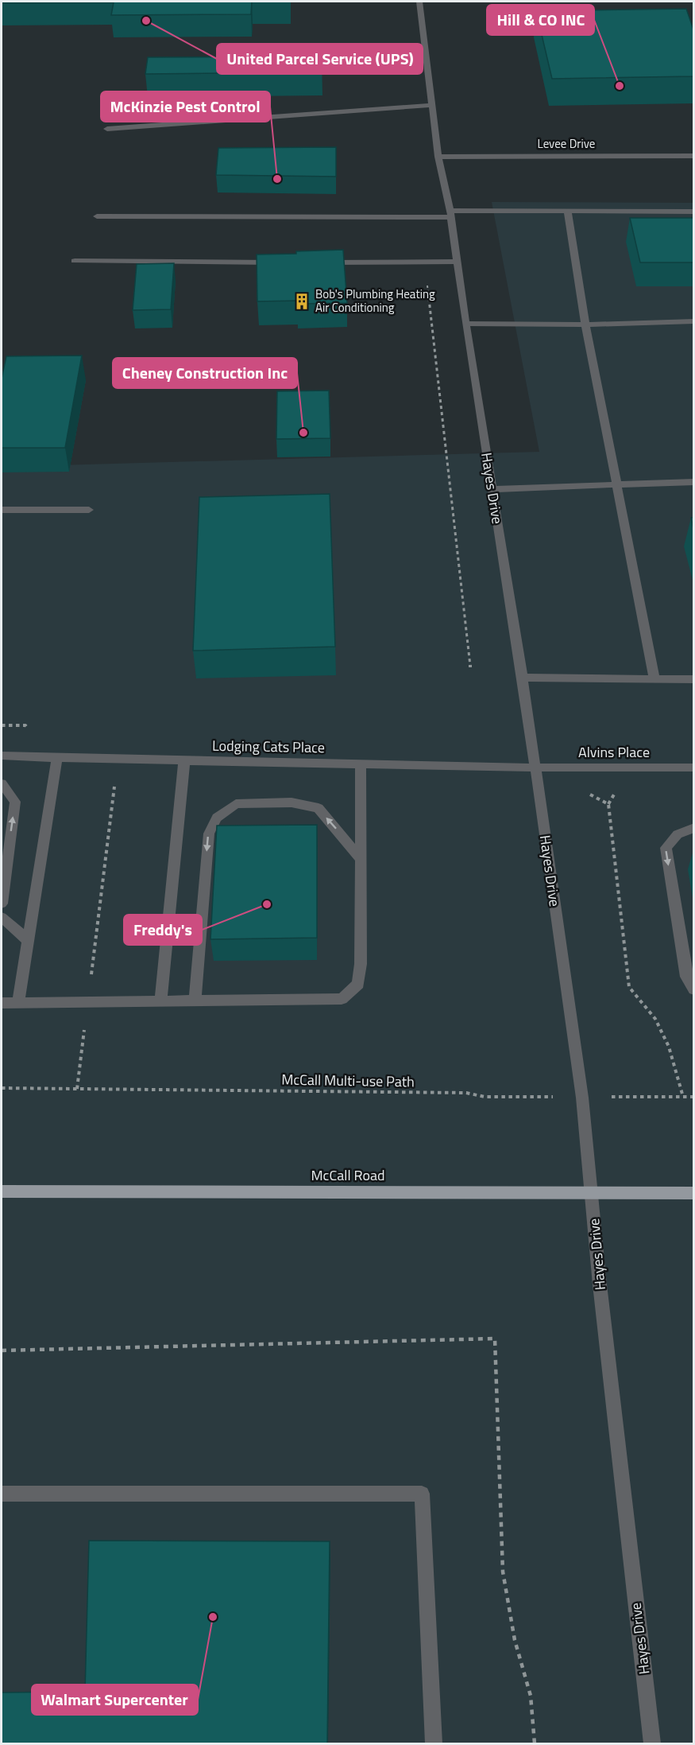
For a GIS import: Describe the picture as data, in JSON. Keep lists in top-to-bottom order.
{
  "streets": {
    "main road": ["McCall Road"],
    "street": [
      "Levee Drive",
      "Hayes Drive",
      "Lodging Cats Place",
      "Alvins Place"
    ],
    "path": ["McCall Multi-use Path"]
  },
  "crossings": [
    ["Levee Drive", "Hayes Drive"],
    ["Hayes Drive", "Lodging Cats Place"],
    ["Hayes Drive", "Alvins Place"],
    ["Hayes Drive", "McCall Multi-use Path"],
    ["Hayes Drive", "McCall Road"],
    ["Lodging Cats Place", "Alvins Place"]
  ],
  "places": {
    "other": [
      "United Parcel Service (UPS)",
      "Hill & CO INC",
      "McKinzie Pest Control",
      "Cheney Construction Inc",
      "Freddy's",
      "Walmart Supercenter"
    ],
    "building": ["Bob's Plumbing Heating Air Conditioning"]
  }
}
